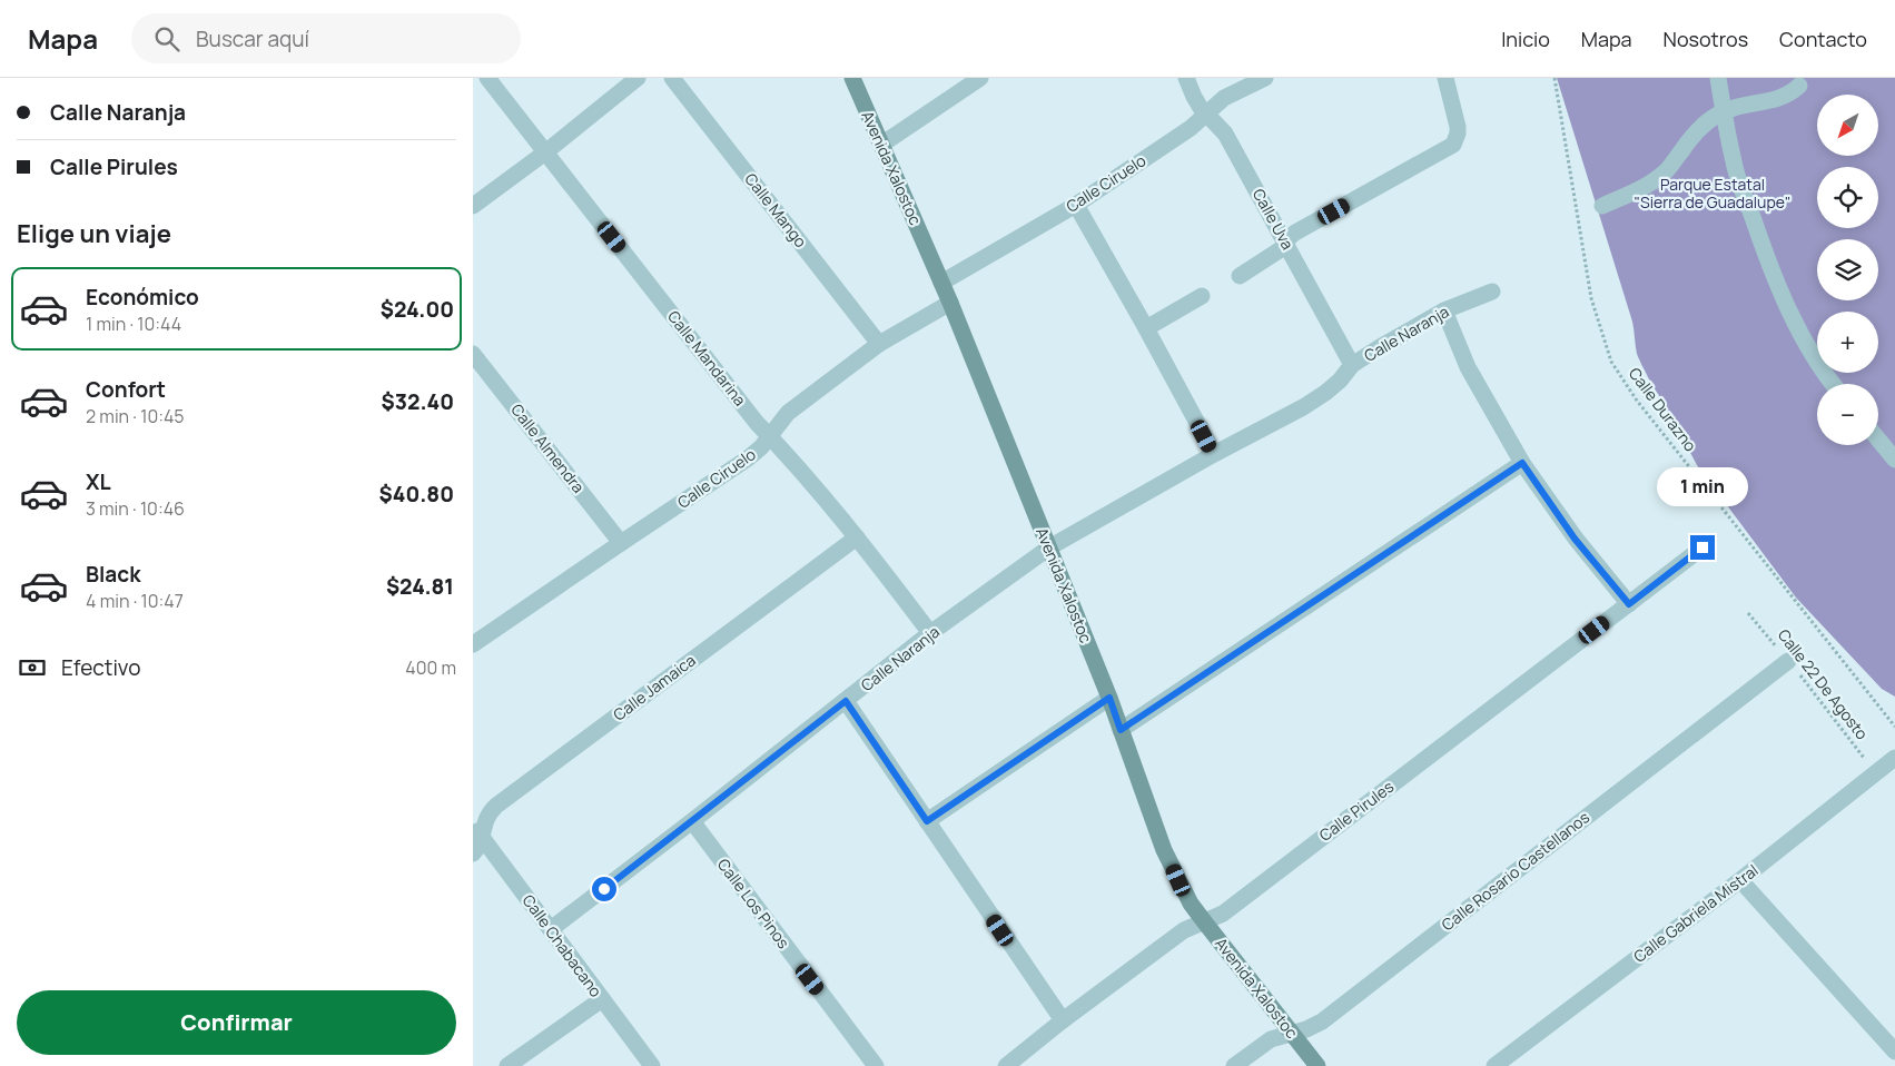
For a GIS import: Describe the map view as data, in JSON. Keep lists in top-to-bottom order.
{
  "streets": {
    "street": [
      "Avenida Xalostoc",
      "Calle Ciruelo",
      "Calle Mango",
      "Calle Uva",
      "Calle Naranja",
      "Calle Mandarina",
      "Calle Almendra",
      "Calle Jamaica",
      "Calle Pirules",
      "Calle Rosario Castellanos",
      "Calle Los Pinos",
      "Calle Gabriela Mistral",
      "Calle Chabacano"
    ],
    "path": ["Calle Durazno", "Calle 22 De Agosto"]
  },
  "crossings": [
    ["Avenida Xalostoc", "Calle Ciruelo"],
    ["Avenida Xalostoc", "Calle Naranja"],
    ["Avenida Xalostoc", "Calle Pirules"],
    ["Avenida Xalostoc", "Calle Rosario Castellanos"],
    ["Calle Ciruelo", "Calle Mango"],
    ["Calle Ciruelo", "Calle Uva"],
    ["Calle Ciruelo", "Calle Mandarina"],
    ["Calle Ciruelo", "Calle Almendra"],
    ["Calle Uva", "Calle Naranja"],
    ["Calle Naranja", "Calle Mandarina"],
    ["Calle Naranja", "Calle Los Pinos"],
    ["Calle Naranja", "Calle Chabacano"],
    ["Calle Mandarina", "Calle Jamaica"],
    ["Calle 22 De Agosto", "Calle Rosario Castellanos"],
    ["Calle 22 De Agosto", "Calle Gabriela Mistral"],
    ["Calle Jamaica", "Calle Chabacano"]
  ],
  "parks": ["Parque Estatal \"Sierra de Guadalupe\""],
  "north": "bottom left",
  "page": {
    "header": "Mapa",
    "search": "Buscar aquí",
    "nav": [
      "Inicio",
      "Mapa",
      "Nosotros",
      "Contacto"
    ],
    "banner": ["Calle Naranja", "Calle Pirules"],
    "map_buttons": ["+", "−"],
    "heading": "Elige un viaje",
    "list": [
      {
        "name": "Económico",
        "note": "1 min · 10:44",
        "value": "$24.00"
      },
      {
        "name": "Confort",
        "note": "2 min · 10:45",
        "value": "$32.40"
      },
      {
        "name": "XL",
        "note": "3 min · 10:46",
        "value": "$40.80"
      },
      {
        "name": "Black",
        "note": "4 min · 10:47",
        "value": "$24.81"
      }
    ],
    "bubble": "1 min",
    "pay": ["Efectivo", "400 m"],
    "buttons": "Confirmar"
  }
}
